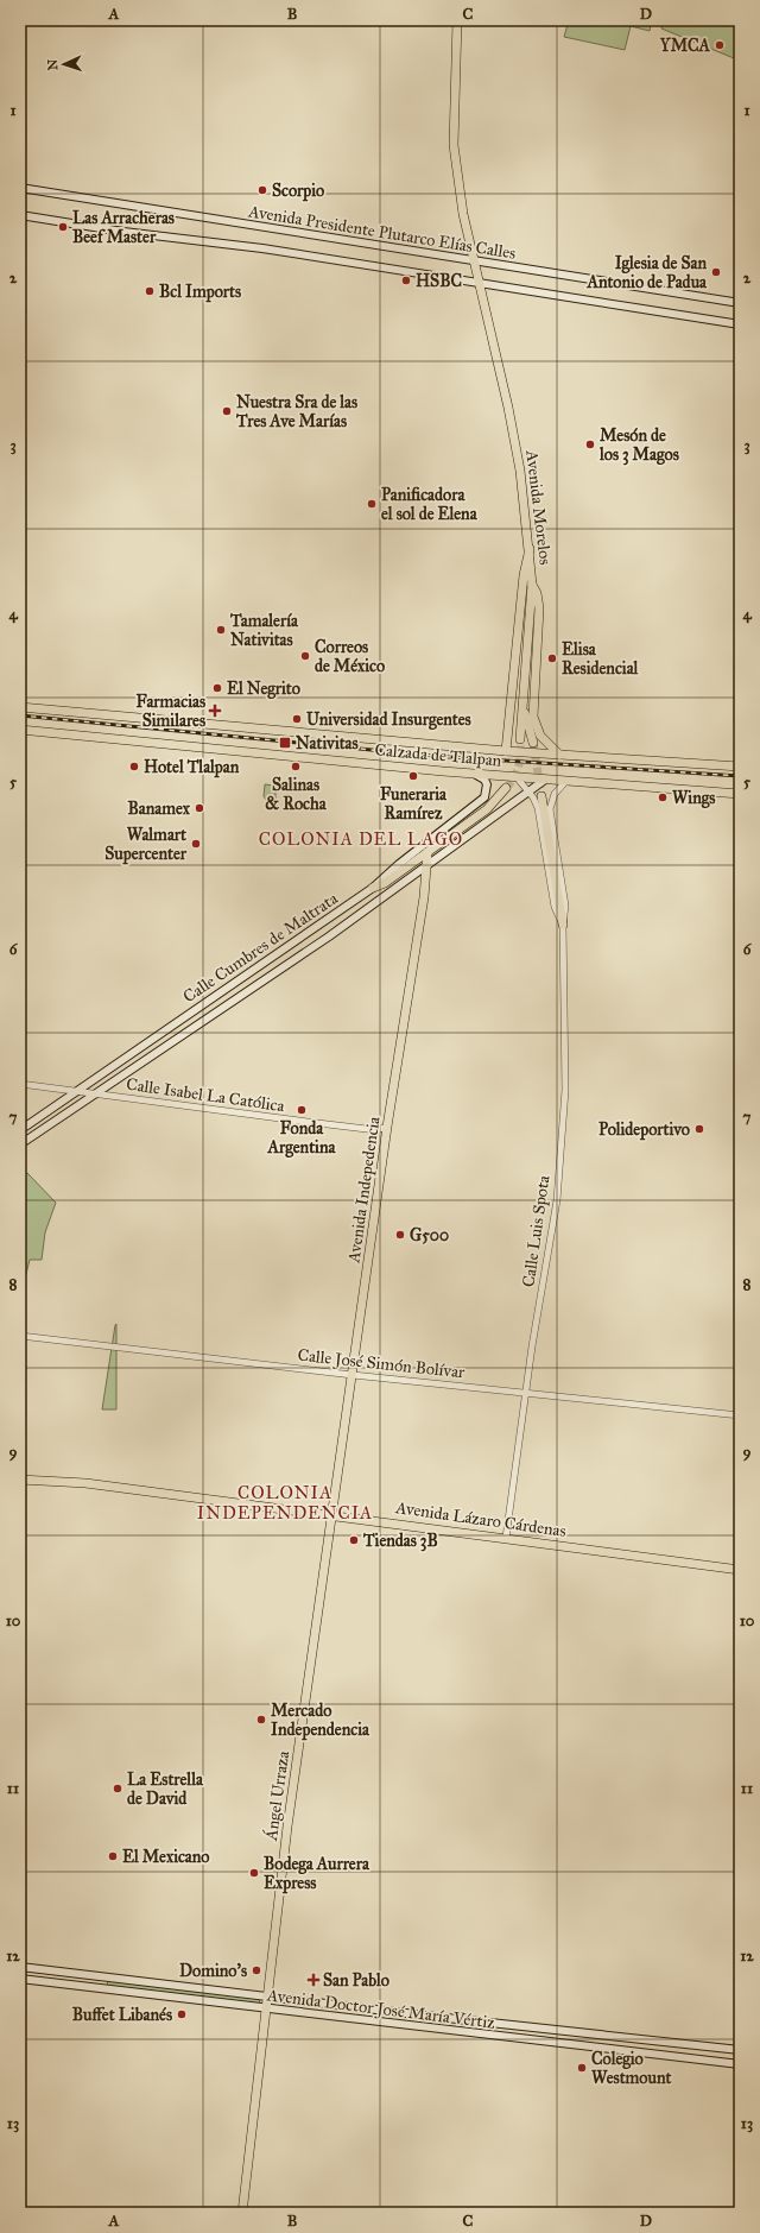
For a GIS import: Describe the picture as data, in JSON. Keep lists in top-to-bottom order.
{
  "streets": {
    "main road": [
      "Avenida Presidente Plutarco Elías Calles",
      "Avenida Morelos",
      "Calzada de Tlalpan",
      "Calle Cumbres de Maltrata",
      "Avenida Indepedencia",
      "Avenida Lázaro Cárdenas",
      "Ángel Urraza",
      "Avenida Doctor José María Vértiz"
    ],
    "street": ["Calle Isabel La Católica", "Calle Luis Spota", "Calle José Simón Bolívar"]
  },
  "crossings": [
    ["Avenida Presidente Plutarco Elías Calles", "Avenida Morelos"],
    ["Calzada de Tlalpan", "Calle Cumbres de Maltrata"],
    ["Calzada de Tlalpan", "Calle Luis Spota"],
    ["Calle Cumbres de Maltrata", "Calle Isabel La Católica"],
    ["Calle Cumbres de Maltrata", "Avenida Indepedencia"],
    ["Calle Cumbres de Maltrata", "Calle Luis Spota"],
    ["Calle Isabel La Católica", "Avenida Indepedencia"],
    ["Avenida Indepedencia", "Calle José Simón Bolívar"],
    ["Avenida Indepedencia", "Avenida Lázaro Cárdenas"],
    ["Avenida Indepedencia", "Ángel Urraza"],
    ["Calle Luis Spota", "Calle José Simón Bolívar"],
    ["Calle Luis Spota", "Avenida Lázaro Cárdenas"],
    ["Avenida Lázaro Cárdenas", "Ángel Urraza"],
    ["Ángel Urraza", "Avenida Doctor José María Vértiz"]
  ],
  "districts": ["COLONIA DEL LAGO", "COLONIA INDEPENDENCIA"],
  "places": {
    "other": [
      "YMCA",
      "Scorpio",
      "Las Arracheras Beef Master",
      "Iglesia de San Antonio de Padua",
      "HSBC",
      "Bcl Imports",
      "Nuestra Sra de las Tres Ave Marías",
      "Mesón de los 3 Magos",
      "Panificadora el sol de Elena",
      "Tamalería Nativitas",
      "Correos de México",
      "Elisa Residencial",
      "El Negrito",
      "Universidad Insurgentes",
      "Hotel Tlalpan",
      "Salinas & Rocha",
      "Funeraria Ramírez",
      "Wings",
      "Banamex",
      "Walmart Supercenter",
      "Fonda Argentina",
      "Polideportivo",
      "G500",
      "Tiendas 3B",
      "Mercado Independencia",
      "La Estrella de David",
      "El Mexicano",
      "Bodega Aurrera Express",
      "Domino's",
      "Buffet Libanés",
      "Colegio Westmount"
    ],
    "health": ["Farmacias Similares", "San Pablo"],
    "transit": ["Nativitas"]
  },
  "north": "left",
  "grid": {
    "columns": [
      "A",
      "B",
      "C",
      "D"
    ],
    "rows": [
      "1",
      "2",
      "3",
      "4",
      "5",
      "6",
      "7",
      "8",
      "9",
      "10",
      "11",
      "12",
      "13"
    ]
  }
}
